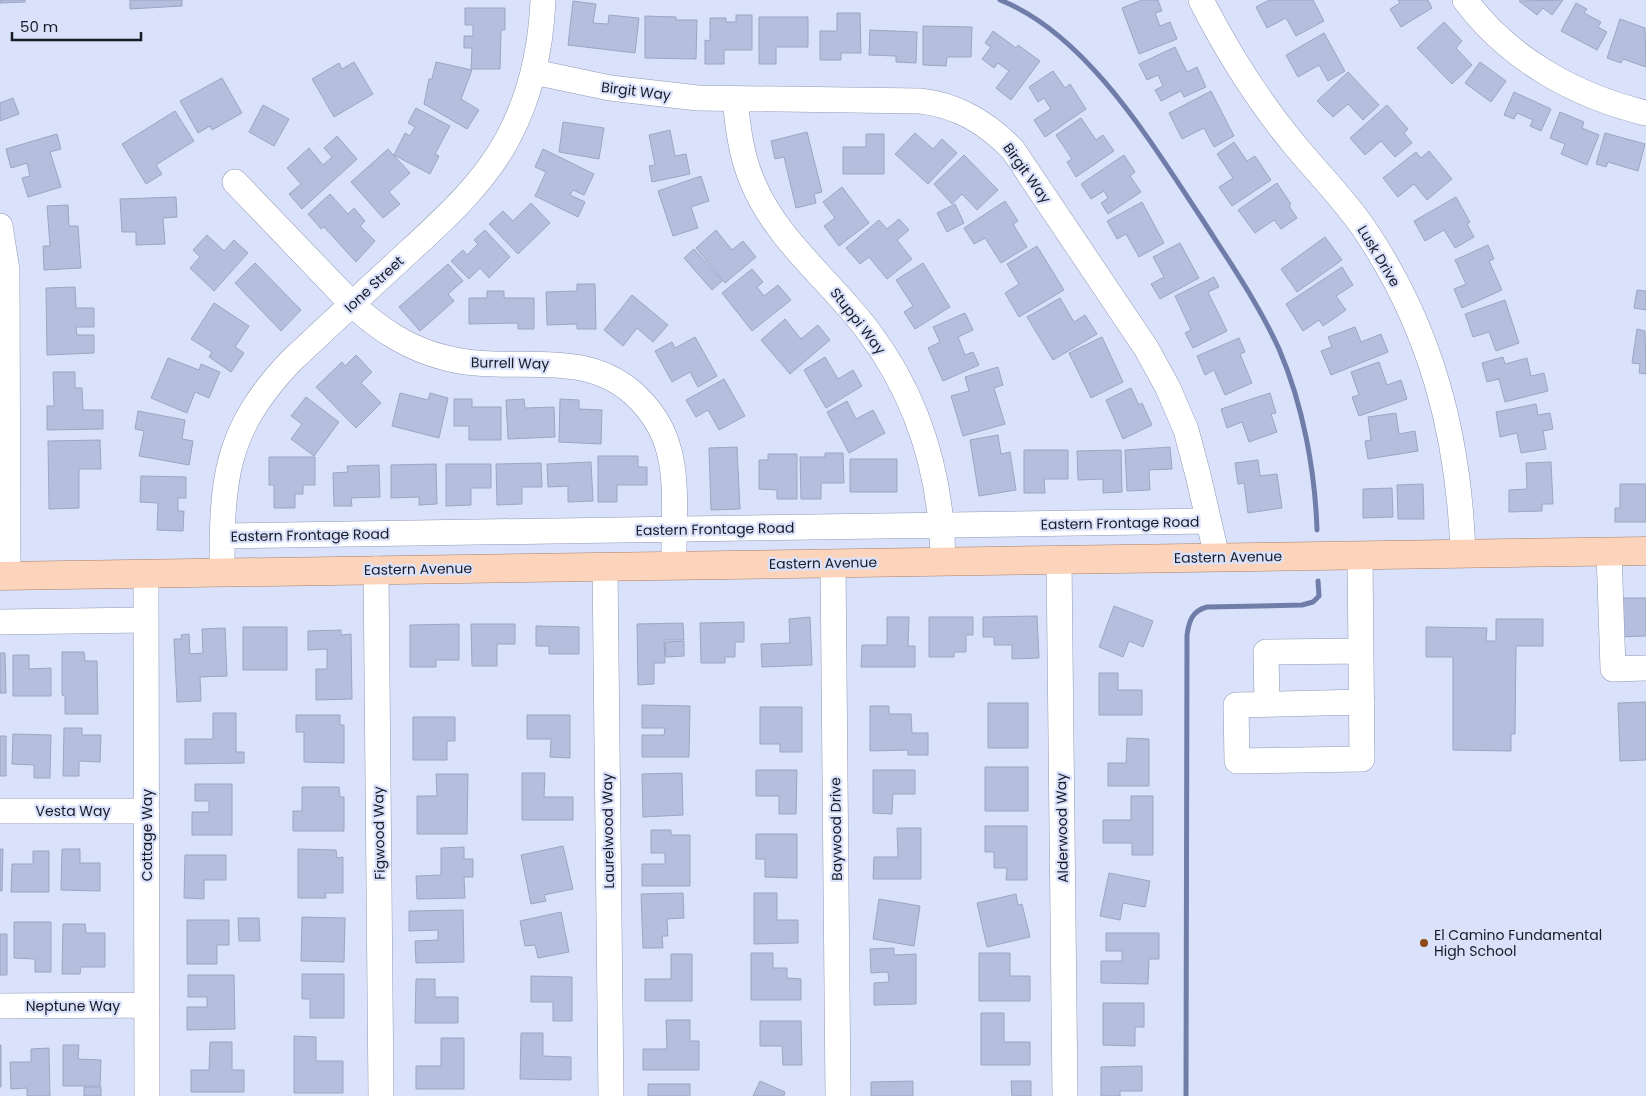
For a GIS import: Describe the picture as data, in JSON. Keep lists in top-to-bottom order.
{
  "streets": {
    "main road": ["Eastern Avenue"],
    "street": [
      "Birgit Way",
      "Lusk Drive",
      "Ione Street",
      "Stuppi Way",
      "Burrell Way",
      "Eastern Frontage Road",
      "Vesta Way",
      "Alderwood Way",
      "Baywood Drive",
      "Laurelwood Way",
      "Figwood Way",
      "Cottage Way",
      "Neptune Way"
    ]
  },
  "crossings": [
    ["Birgit Way", "Ione Street"],
    ["Birgit Way", "Stuppi Way"],
    ["Birgit Way", "Eastern Frontage Road"],
    ["Birgit Way", "Eastern Avenue"],
    ["Lusk Drive", "Eastern Avenue"],
    ["Ione Street", "Burrell Way"],
    ["Ione Street", "Eastern Frontage Road"],
    ["Ione Street", "Eastern Avenue"],
    ["Stuppi Way", "Eastern Frontage Road"],
    ["Stuppi Way", "Eastern Avenue"],
    ["Burrell Way", "Eastern Frontage Road"],
    ["Burrell Way", "Eastern Avenue"],
    ["Eastern Avenue", "Alderwood Way"],
    ["Eastern Avenue", "Baywood Drive"],
    ["Eastern Avenue", "Laurelwood Way"],
    ["Eastern Avenue", "Figwood Way"],
    ["Eastern Avenue", "Cottage Way"],
    ["Vesta Way", "Cottage Way"],
    ["Cottage Way", "Neptune Way"]
  ],
  "places": ["El Camino Fundamental High School"],
  "scale_bar": "50 m"
}
